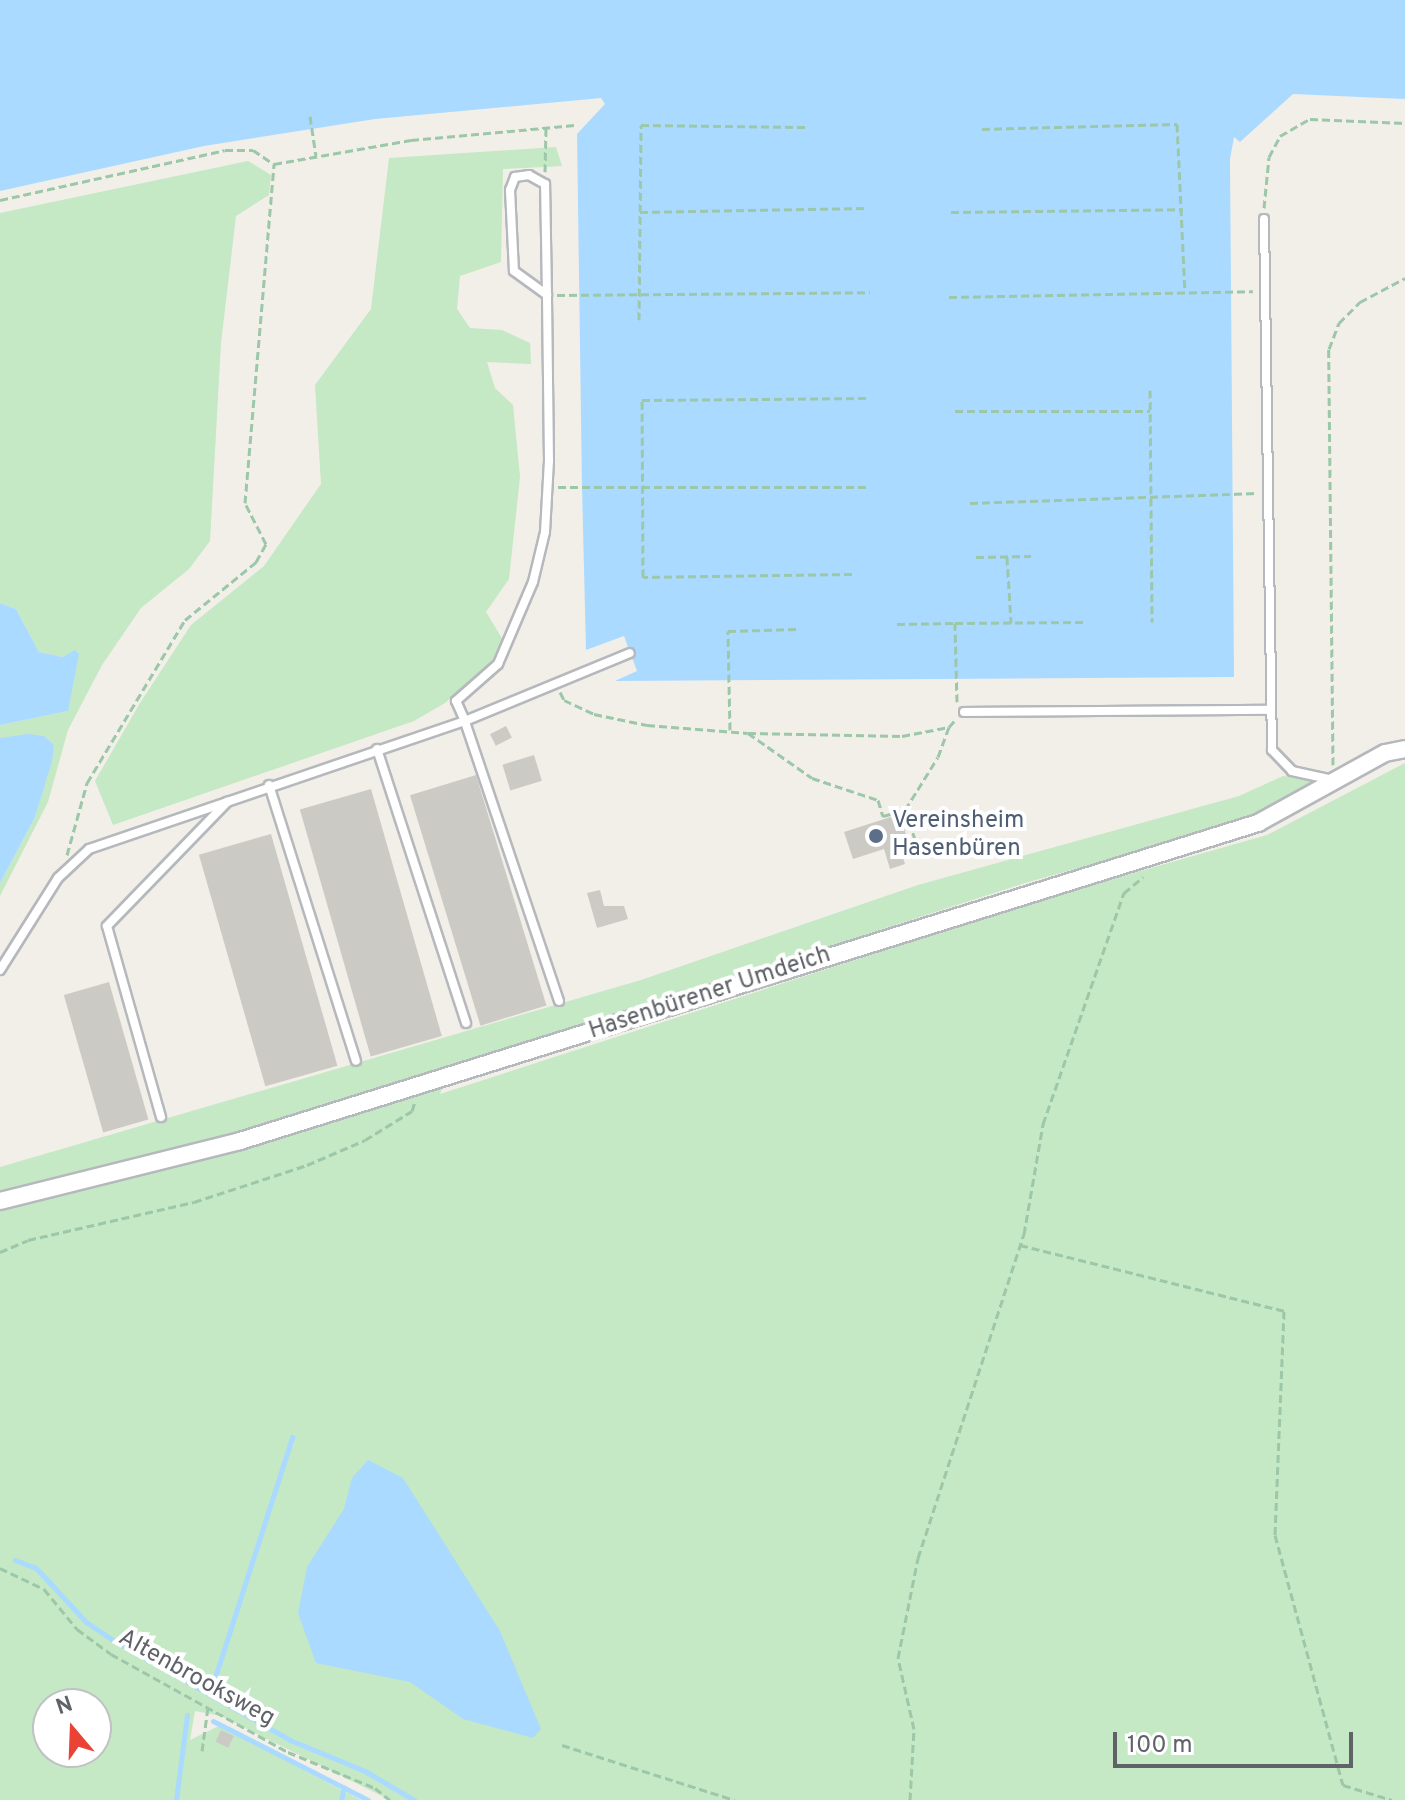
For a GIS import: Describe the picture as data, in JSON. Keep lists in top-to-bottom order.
{
  "streets": {
    "street": ["Hasenbürener Umdeich"],
    "path": ["Altenbrooksweg"]
  },
  "places": ["Vereinsheim Hasenbüren"],
  "scale_bar": "100 m",
  "north": "top"
}
